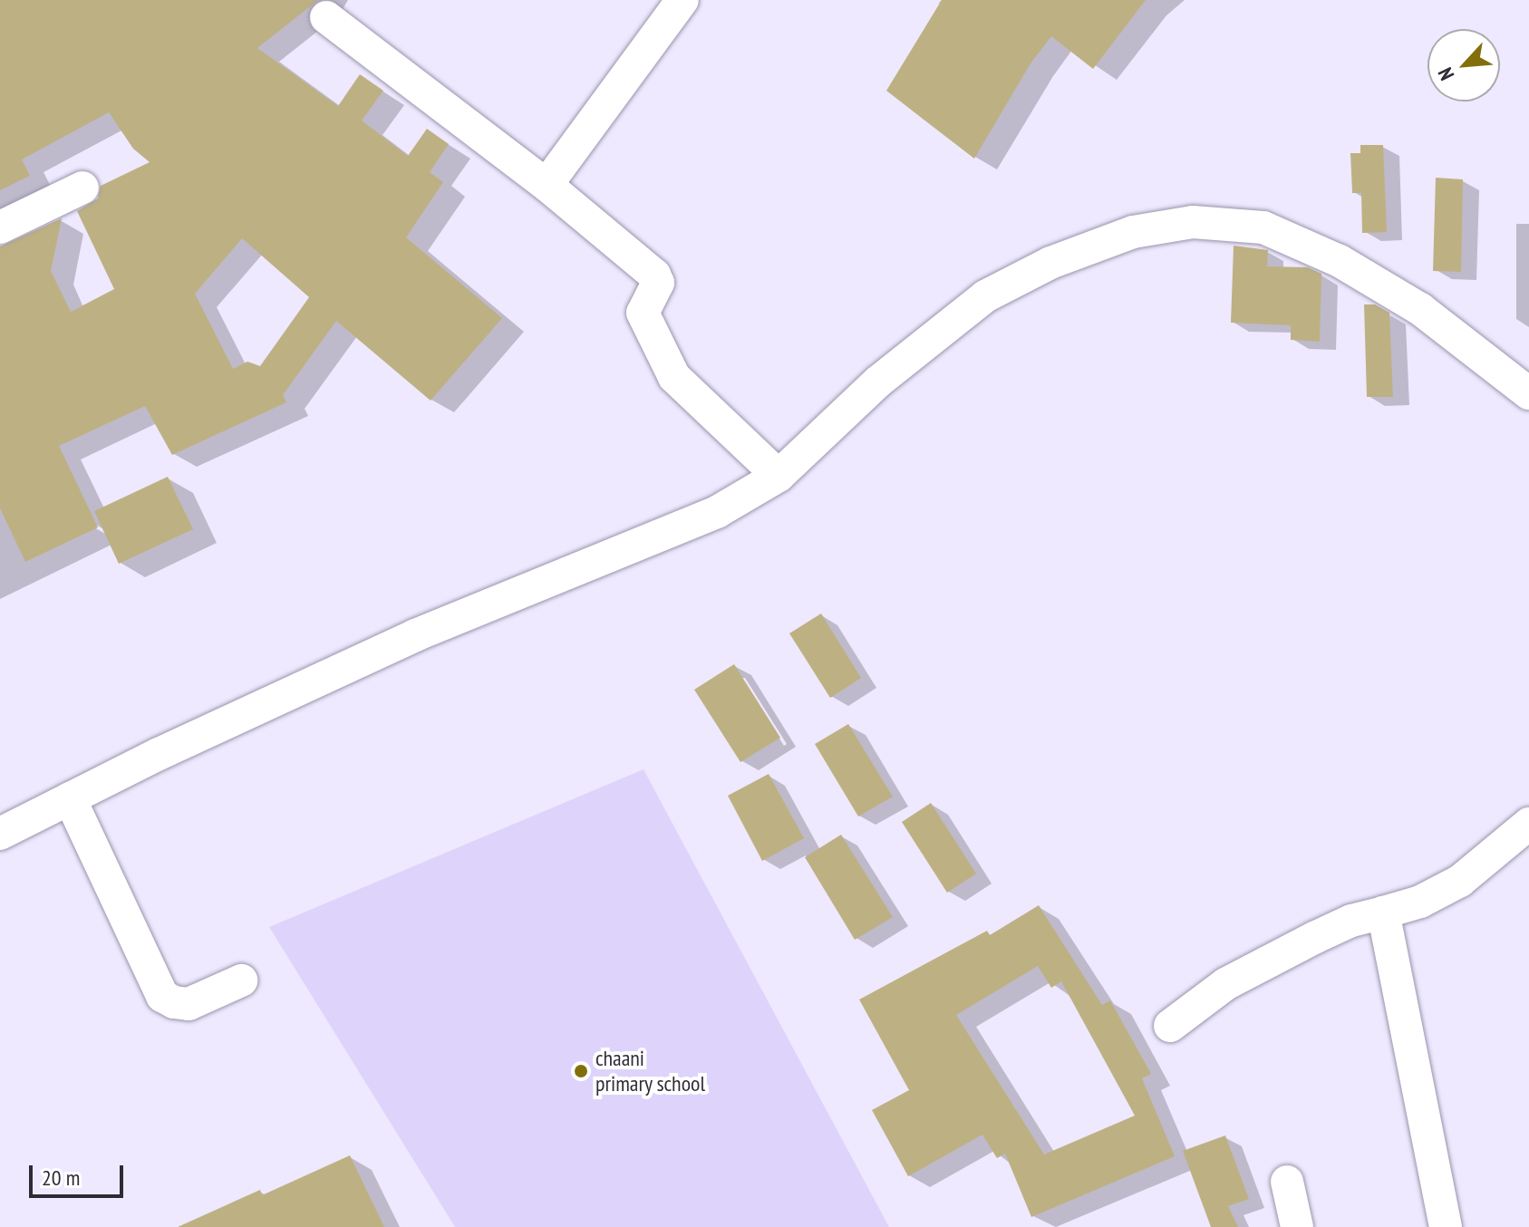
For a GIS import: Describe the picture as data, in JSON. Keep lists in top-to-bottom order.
{
  "places": ["chaani primary school"],
  "scale_bar": "20 m",
  "north": "bottom left"
}
